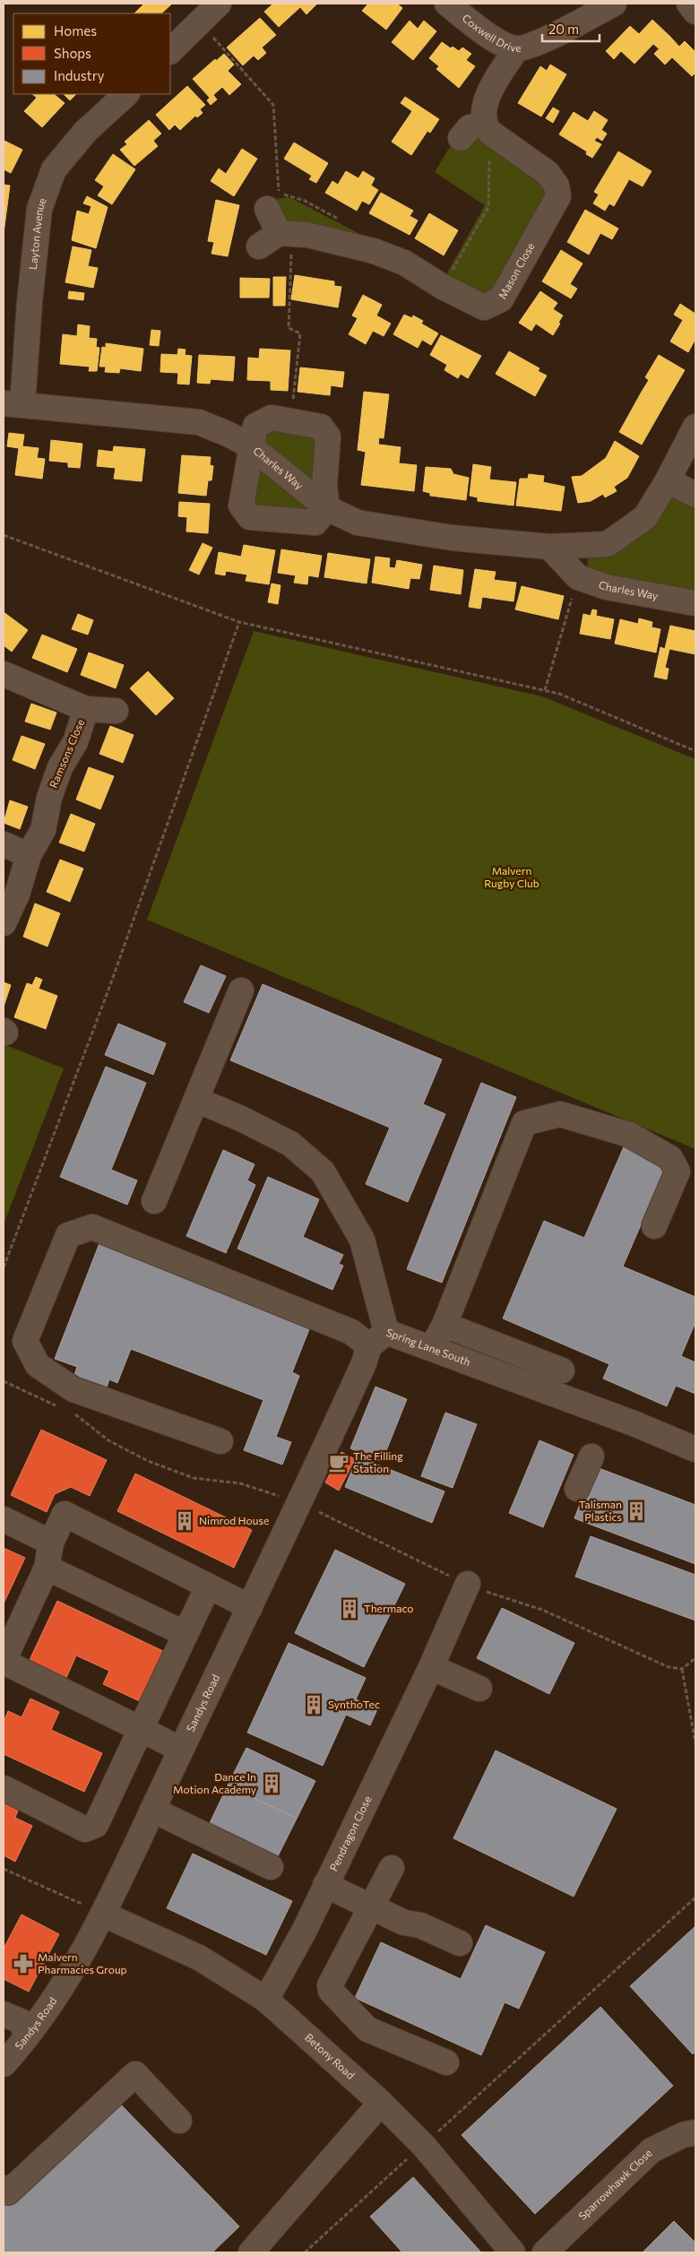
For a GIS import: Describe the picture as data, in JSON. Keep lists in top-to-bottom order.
{
  "streets": {
    "street": [
      "Coxwell Drive",
      "Layton Avenue",
      "Mason Close",
      "Charles Way",
      "Ramsons Close",
      "Spring Lane South",
      "Sandys Road",
      "Pendragon Close",
      "Betony Road",
      "Sparrowhawk Close"
    ]
  },
  "crossings": [
    ["Layton Avenue", "Charles Way"],
    ["Spring Lane South", "Sandys Road"],
    ["Sandys Road", "Betony Road"],
    ["Pendragon Close", "Betony Road"]
  ],
  "parks": ["Malvern Rugby Club"],
  "places": {
    "cafe": ["The Filling Station"],
    "building": [
      "Talisman Plastics",
      "Nimrod House",
      "Thermaco",
      "SynthoTec",
      "Dance In Motion Academy"
    ],
    "pharmacy": ["Malvern Pharmacies Group"]
  },
  "legend": ["Homes", "Shops", "Industry"],
  "scale_bar": "20 m"
}
